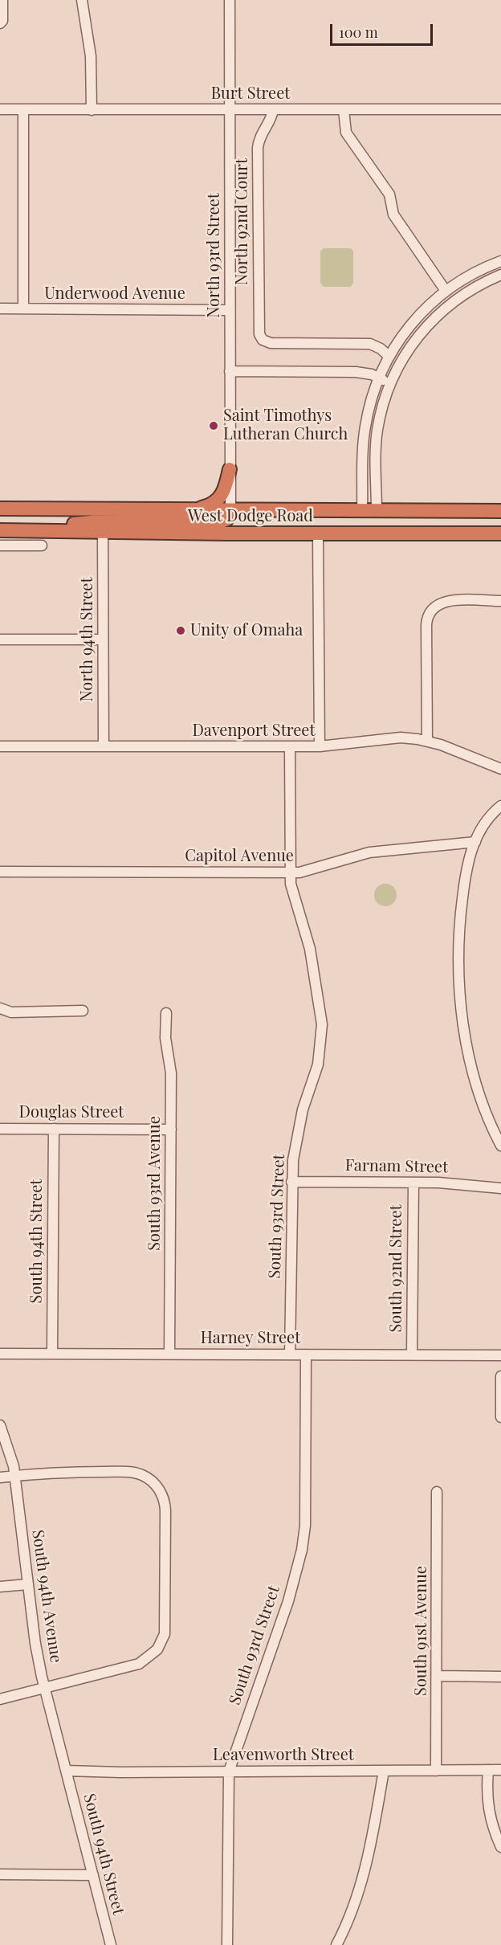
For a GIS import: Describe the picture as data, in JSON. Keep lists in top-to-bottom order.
{
  "streets": {
    "highway": ["West Dodge Road"],
    "street": [
      "Burt Street",
      "North 92nd Court",
      "North 93rd Street",
      "Underwood Avenue",
      "North 94th Street",
      "Davenport Street",
      "Capitol Avenue",
      "Douglas Street",
      "Farnam Street",
      "South 93rd Avenue",
      "South 93rd Street",
      "South 94th Street",
      "South 92nd Street",
      "Harney Street",
      "South 94th Avenue",
      "South 91st Avenue",
      "Leavenworth Street"
    ]
  },
  "crossings": [
    ["Burt Street", "North 92nd Court"],
    ["Burt Street", "North 93rd Street"],
    ["North 93rd Street", "Underwood Avenue"],
    ["North 93rd Street", "West Dodge Road"],
    ["West Dodge Road", "North 94th Street"],
    ["North 94th Street", "Davenport Street"],
    ["Capitol Avenue", "South 93rd Street"],
    ["Douglas Street", "South 93rd Avenue"],
    ["Douglas Street", "South 94th Street"],
    ["Farnam Street", "South 93rd Street"],
    ["Farnam Street", "South 92nd Street"],
    ["South 93rd Avenue", "Harney Street"],
    ["South 93rd Street", "Harney Street"],
    ["South 93rd Street", "Leavenworth Street"],
    ["South 94th Street", "Harney Street"],
    ["South 94th Street", "South 94th Avenue"],
    ["South 94th Street", "Leavenworth Street"],
    ["South 92nd Street", "Harney Street"],
    ["South 94th Avenue", "Leavenworth Street"],
    ["South 91st Avenue", "Leavenworth Street"]
  ],
  "places": ["Saint Timothys Lutheran Church", "Unity of Omaha"],
  "scale_bar": "100 m"
}
